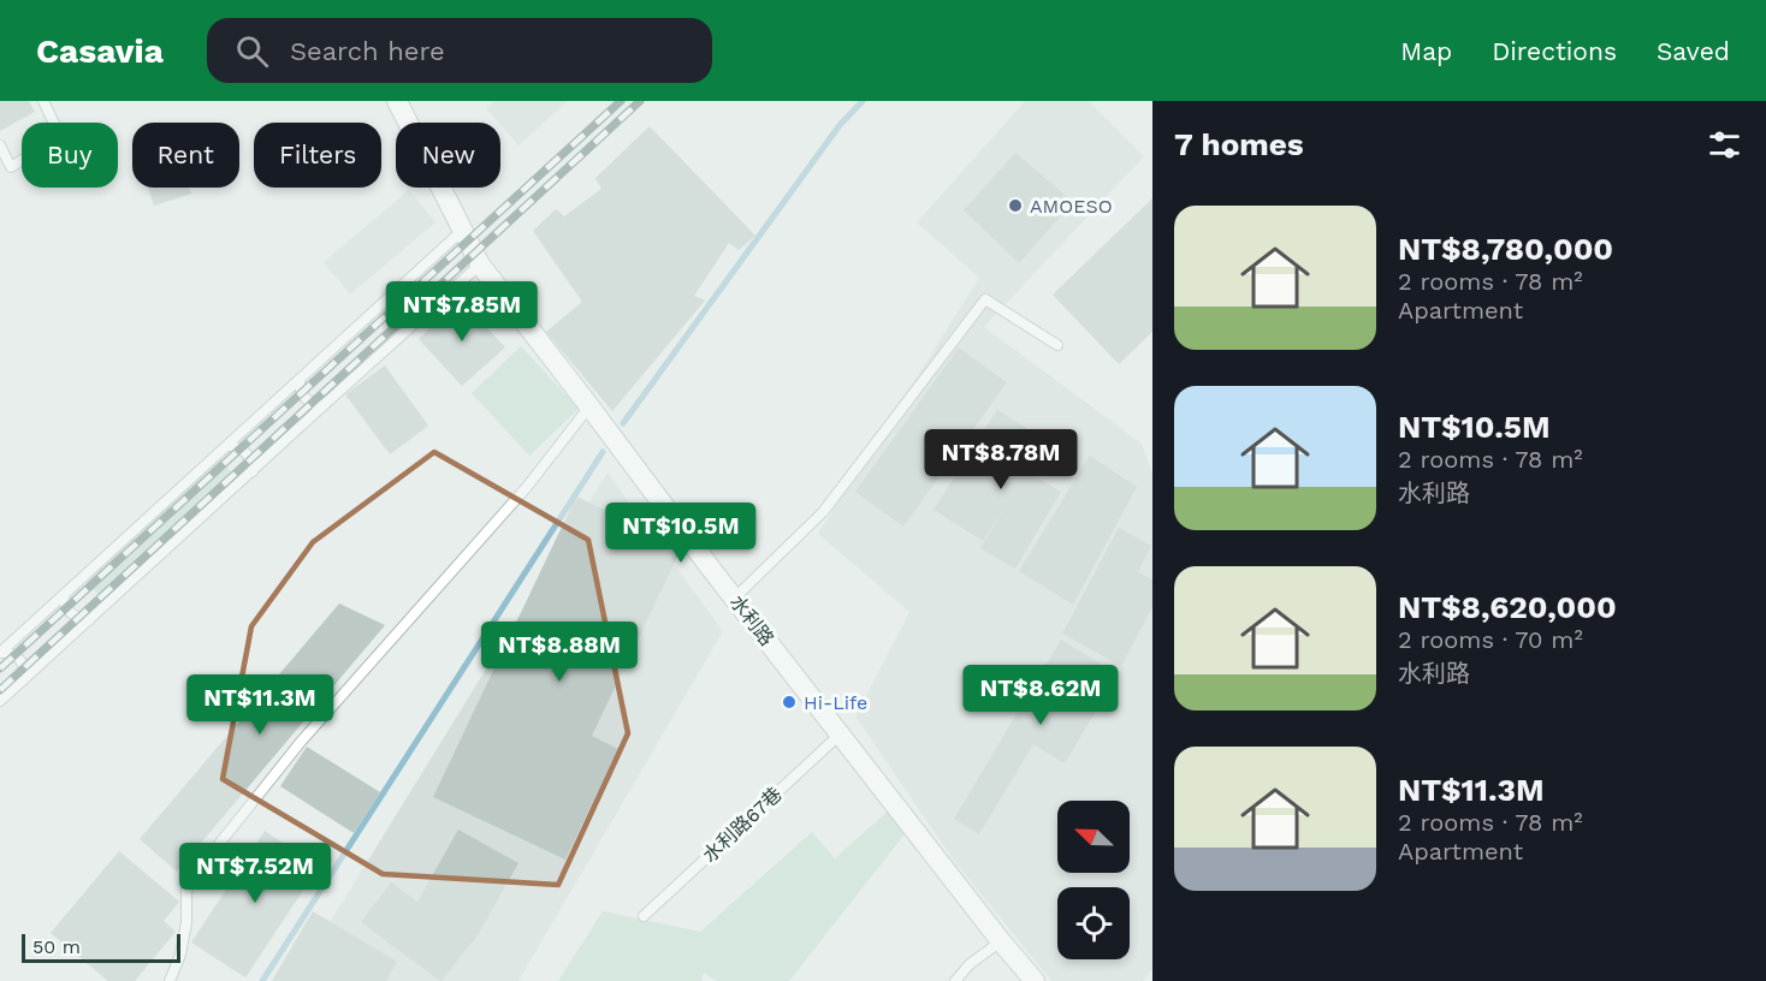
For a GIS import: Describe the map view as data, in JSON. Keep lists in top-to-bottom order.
{
  "streets": {
    "street": ["水利路"],
    "lane": ["水利路67巷"]
  },
  "crossings": [
    ["水利路", "水利路67巷"]
  ],
  "places": ["AMOESO", "Hi-Life"],
  "scale_bar": "50 m",
  "north": "top left",
  "page": {
    "header": "Casavia",
    "search": "Search here",
    "nav": ["Map", "Directions", "Saved"],
    "heading": "7 homes",
    "chip": [
      "Buy",
      "Rent",
      "Filters",
      "New"
    ],
    "list": [
      {
        "name": "NT$8,780,000",
        "note": "2 rooms · 78 m² · Apartment"
      },
      {
        "name": "NT$10.5M",
        "note": "2 rooms · 78 m² · 水利路"
      },
      {
        "name": "NT$8,620,000",
        "note": "2 rooms · 70 m² · 水利路"
      },
      {
        "name": "NT$11.3M",
        "note": "2 rooms · 78 m² · Apartment"
      }
    ],
    "price": [
      "NT$7.85M",
      "NT$8.78M",
      "NT$10.5M",
      "NT$8.88M",
      "NT$8.62M",
      "NT$11.3M",
      "NT$7.52M"
    ],
    "scale": "50 m"
  }
}
